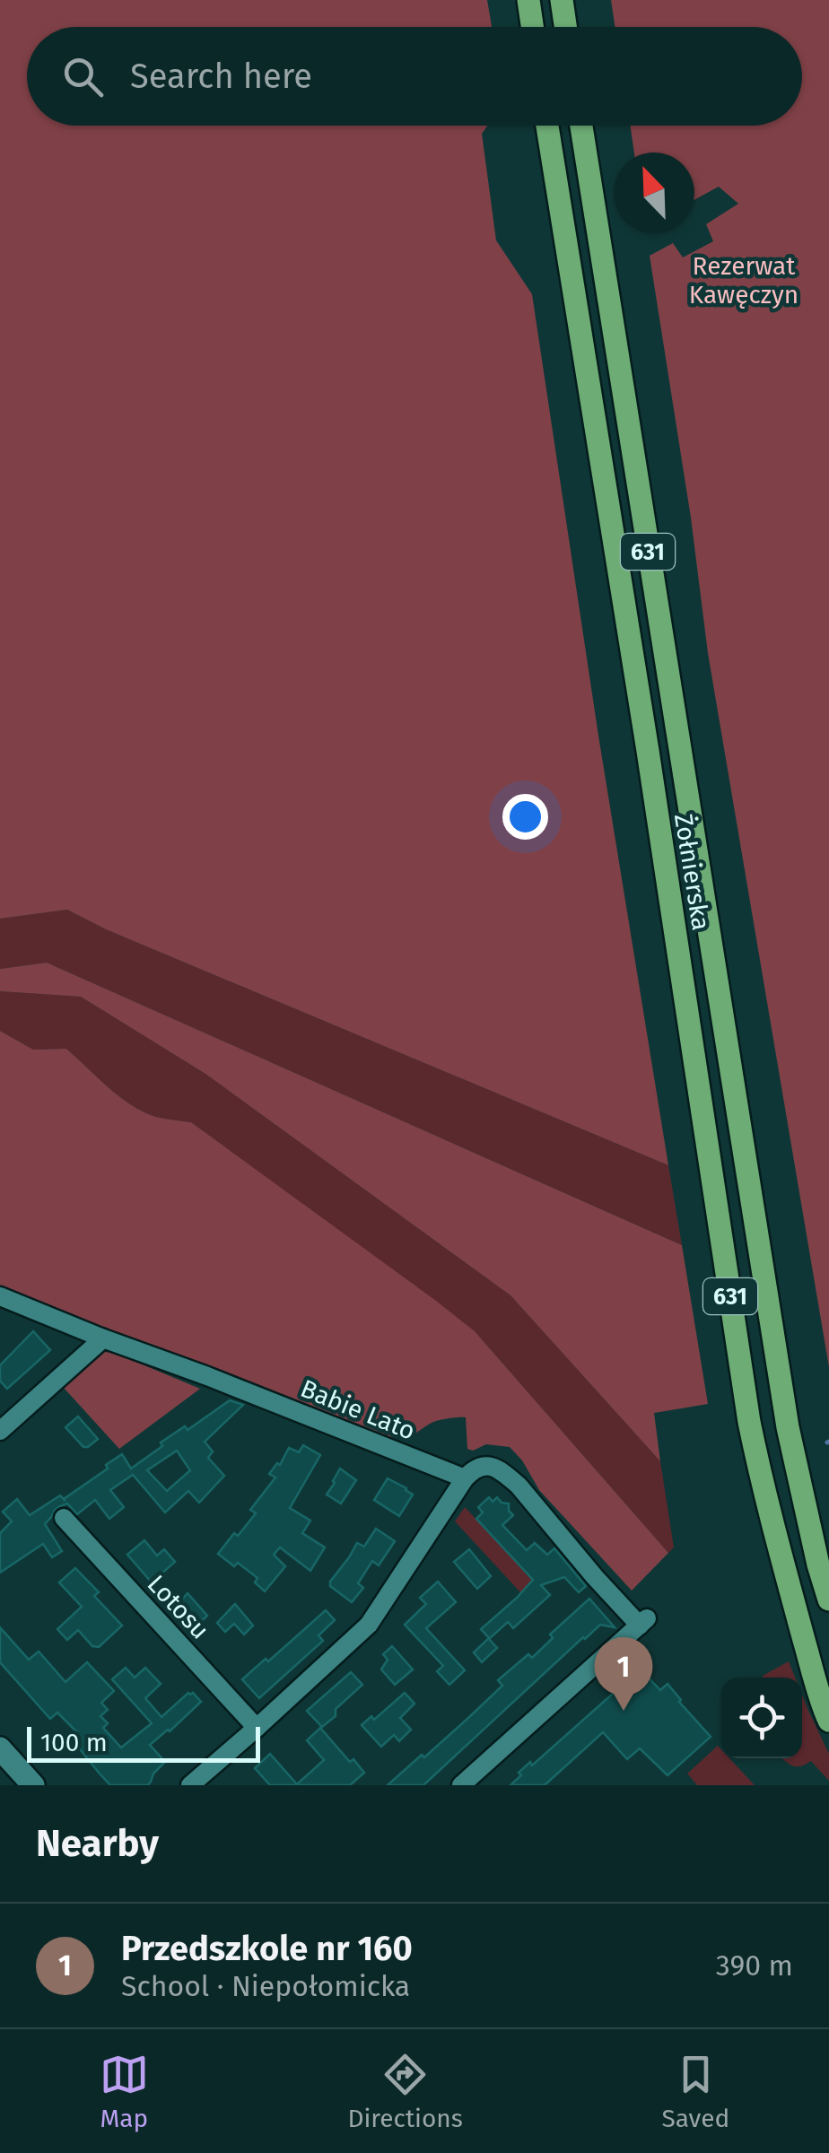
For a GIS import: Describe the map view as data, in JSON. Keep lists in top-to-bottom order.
{
  "streets": {
    "main road": ["631", "Żołnierska"],
    "street": ["Babie Lato", "Lotosu"]
  },
  "crossings": [
    ["631", "Żołnierska"]
  ],
  "parks": ["Rezerwat Kawęczyn"],
  "scale_bar": "100 m",
  "north": "top left",
  "page": {
    "search": "Search here",
    "pins": "1",
    "scale": "100 m",
    "heading": "Nearby",
    "list": [
      {
        "mark": "1",
        "name": "Przedszkole nr 160",
        "note": "School · Niepołomicka",
        "value": "390 m"
      }
    ],
    "nav": ["Map", "Directions", "Saved"]
  }
}
